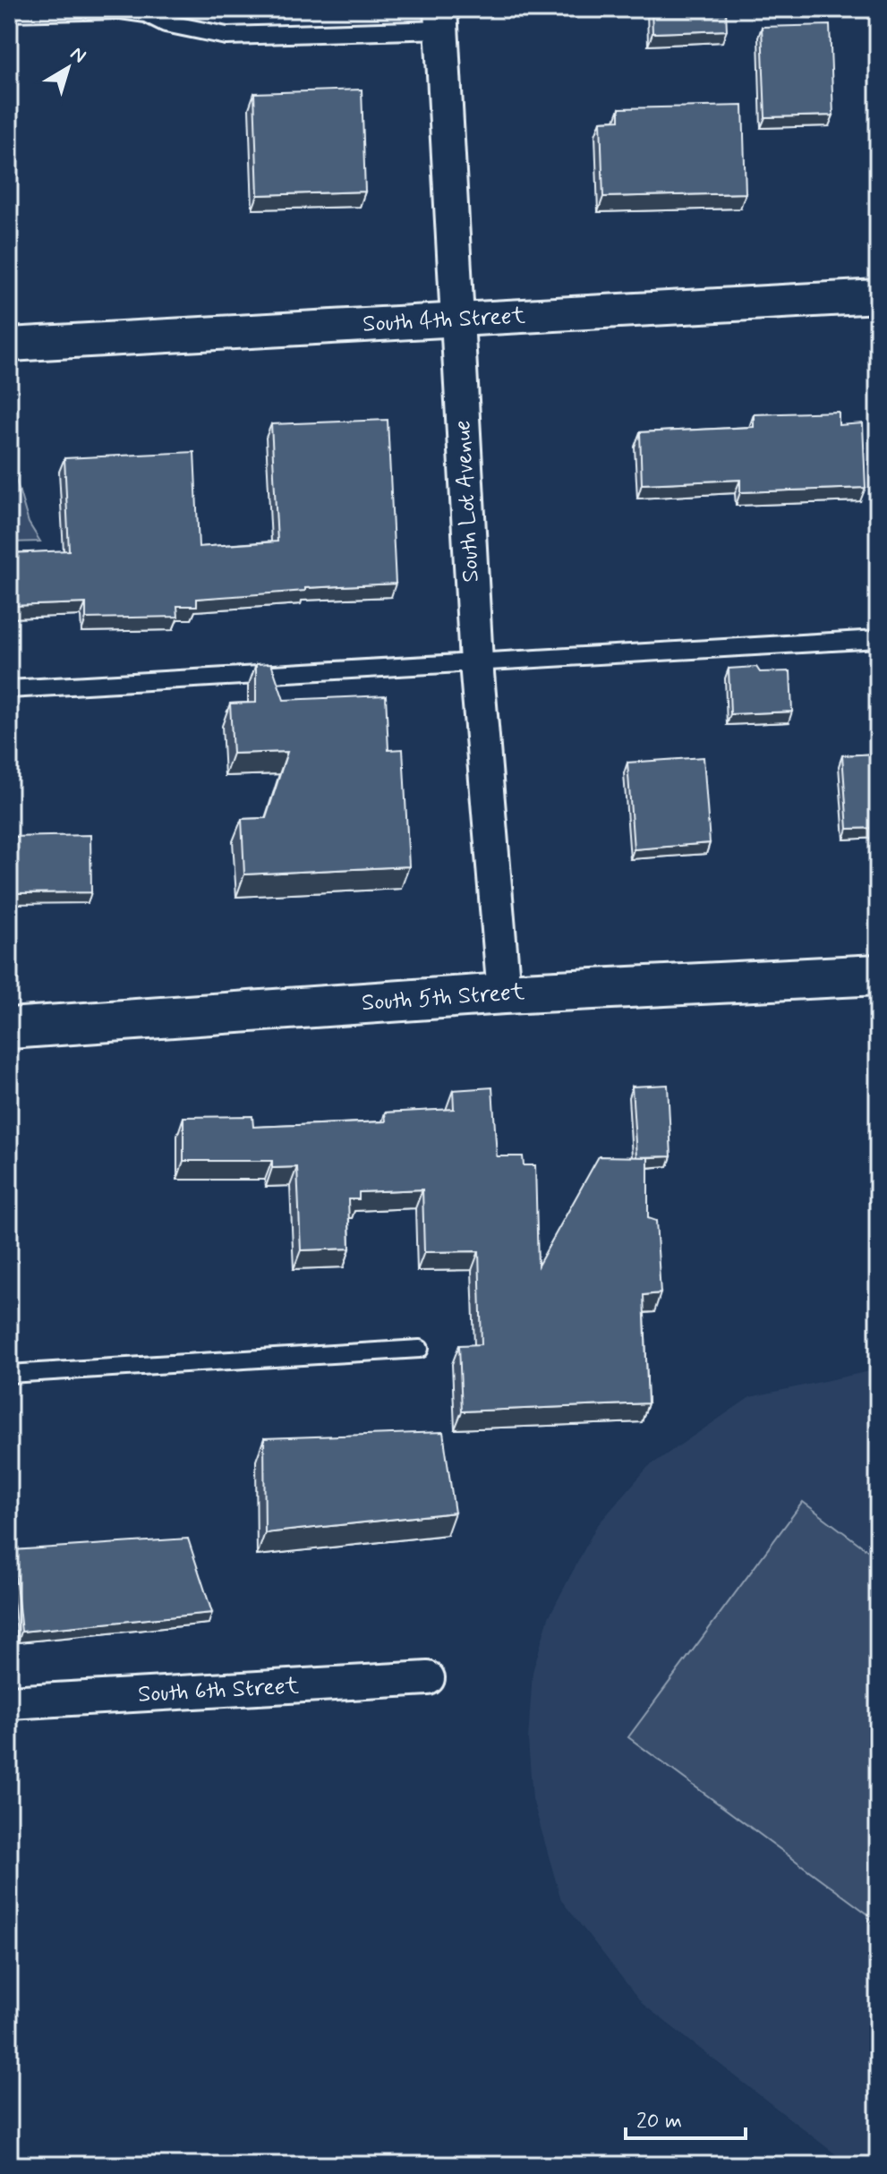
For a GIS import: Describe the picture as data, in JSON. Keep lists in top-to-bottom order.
{
  "streets": {
    "street": [
      "South 4th Street",
      "South Lot Avenue",
      "South 5th Street",
      "South 6th Street"
    ]
  },
  "crossings": [
    ["South 4th Street", "South Lot Avenue"],
    ["South Lot Avenue", "South 5th Street"]
  ],
  "scale_bar": "20 m",
  "north": "top right"
}
